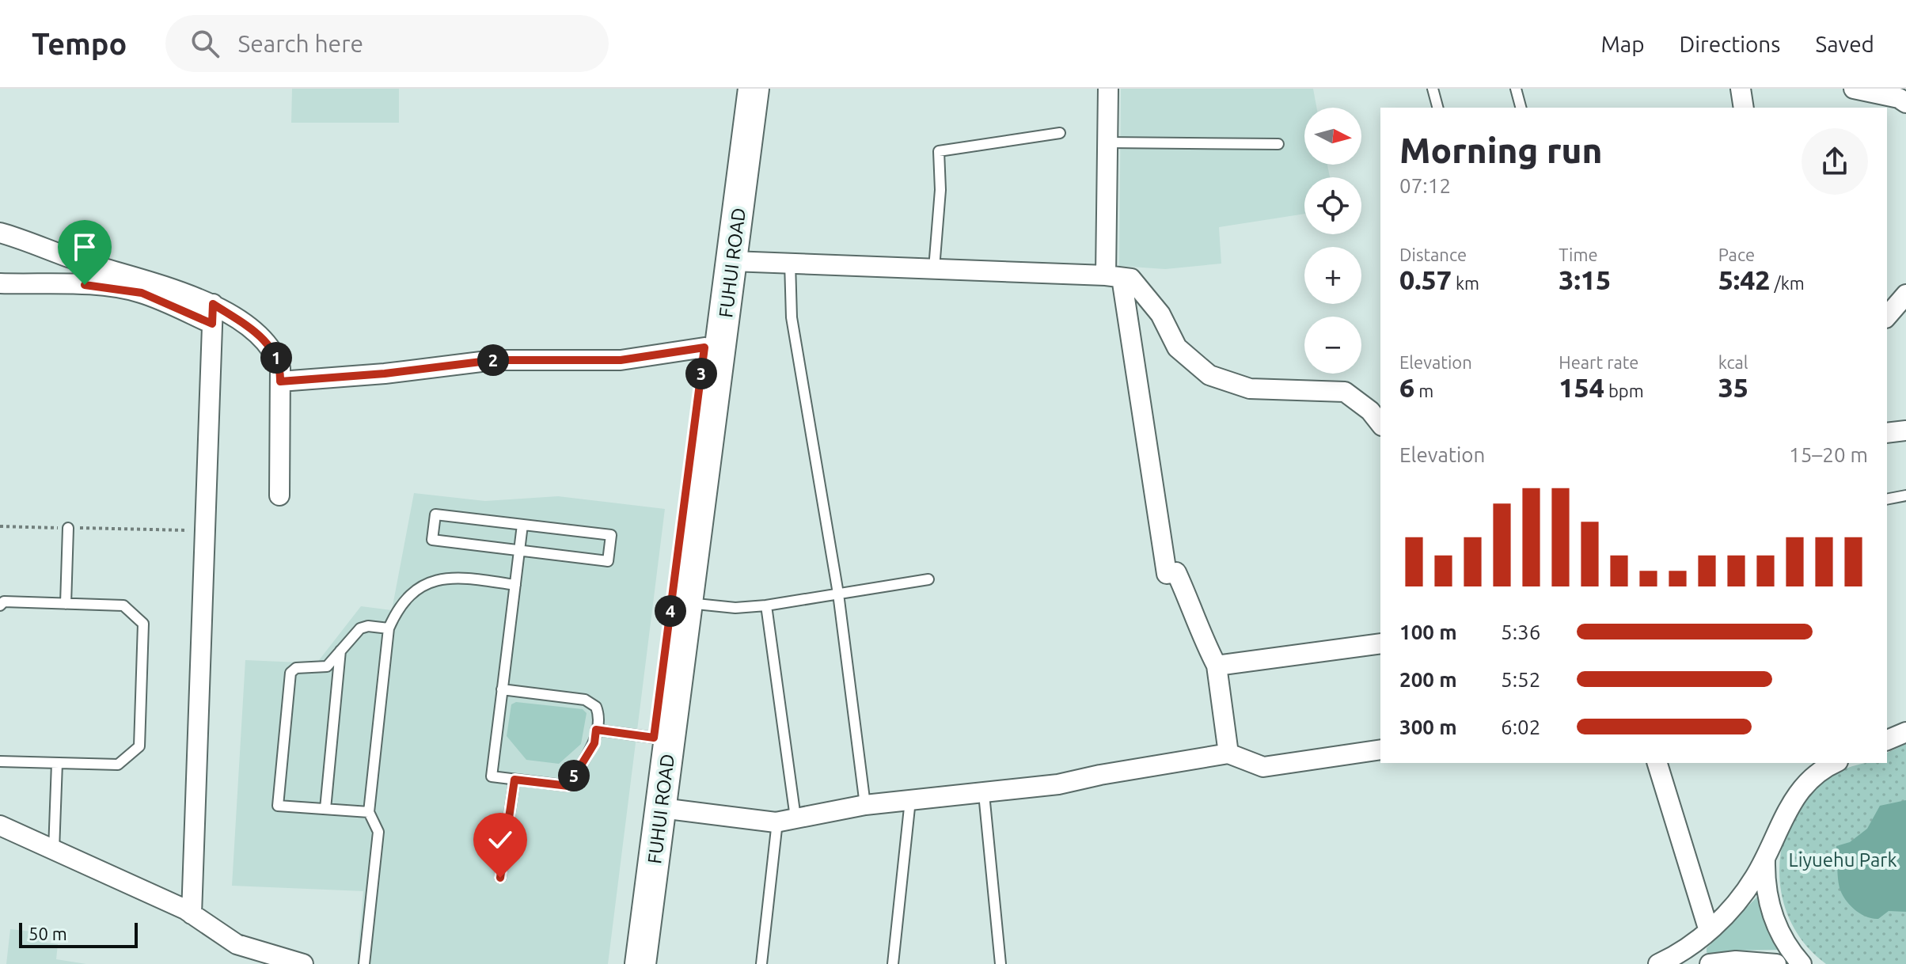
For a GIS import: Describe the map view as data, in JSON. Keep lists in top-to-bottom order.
{
  "streets": {
    "main road": ["FUHUI ROAD"]
  },
  "parks": ["Liyuehu Park"],
  "scale_bar": "50 m",
  "north": "right",
  "page": {
    "header": "Tempo",
    "search": "Search here",
    "nav": ["Map", "Directions", "Saved"],
    "map_buttons": ["+", "−"],
    "heading": ["Morning run", "07:12"],
    "stats": [
      ["Distance", "0.57 km"],
      ["Time", "3:15"],
      ["Pace", "5:42 /km"],
      ["Elevation", "6 m"],
      ["Heart rate", "154 bpm"],
      ["kcal", "35"]
    ],
    "pins": [
      "1",
      "2",
      "3",
      "4",
      "5"
    ],
    "chart": ["Elevation", "15–20 m"],
    "list": [
      {
        "name": "100 m",
        "note": "5:36"
      },
      {
        "name": "200 m",
        "note": "5:52"
      },
      {
        "name": "300 m",
        "note": "6:02"
      }
    ],
    "scale": "50 m"
  }
}
